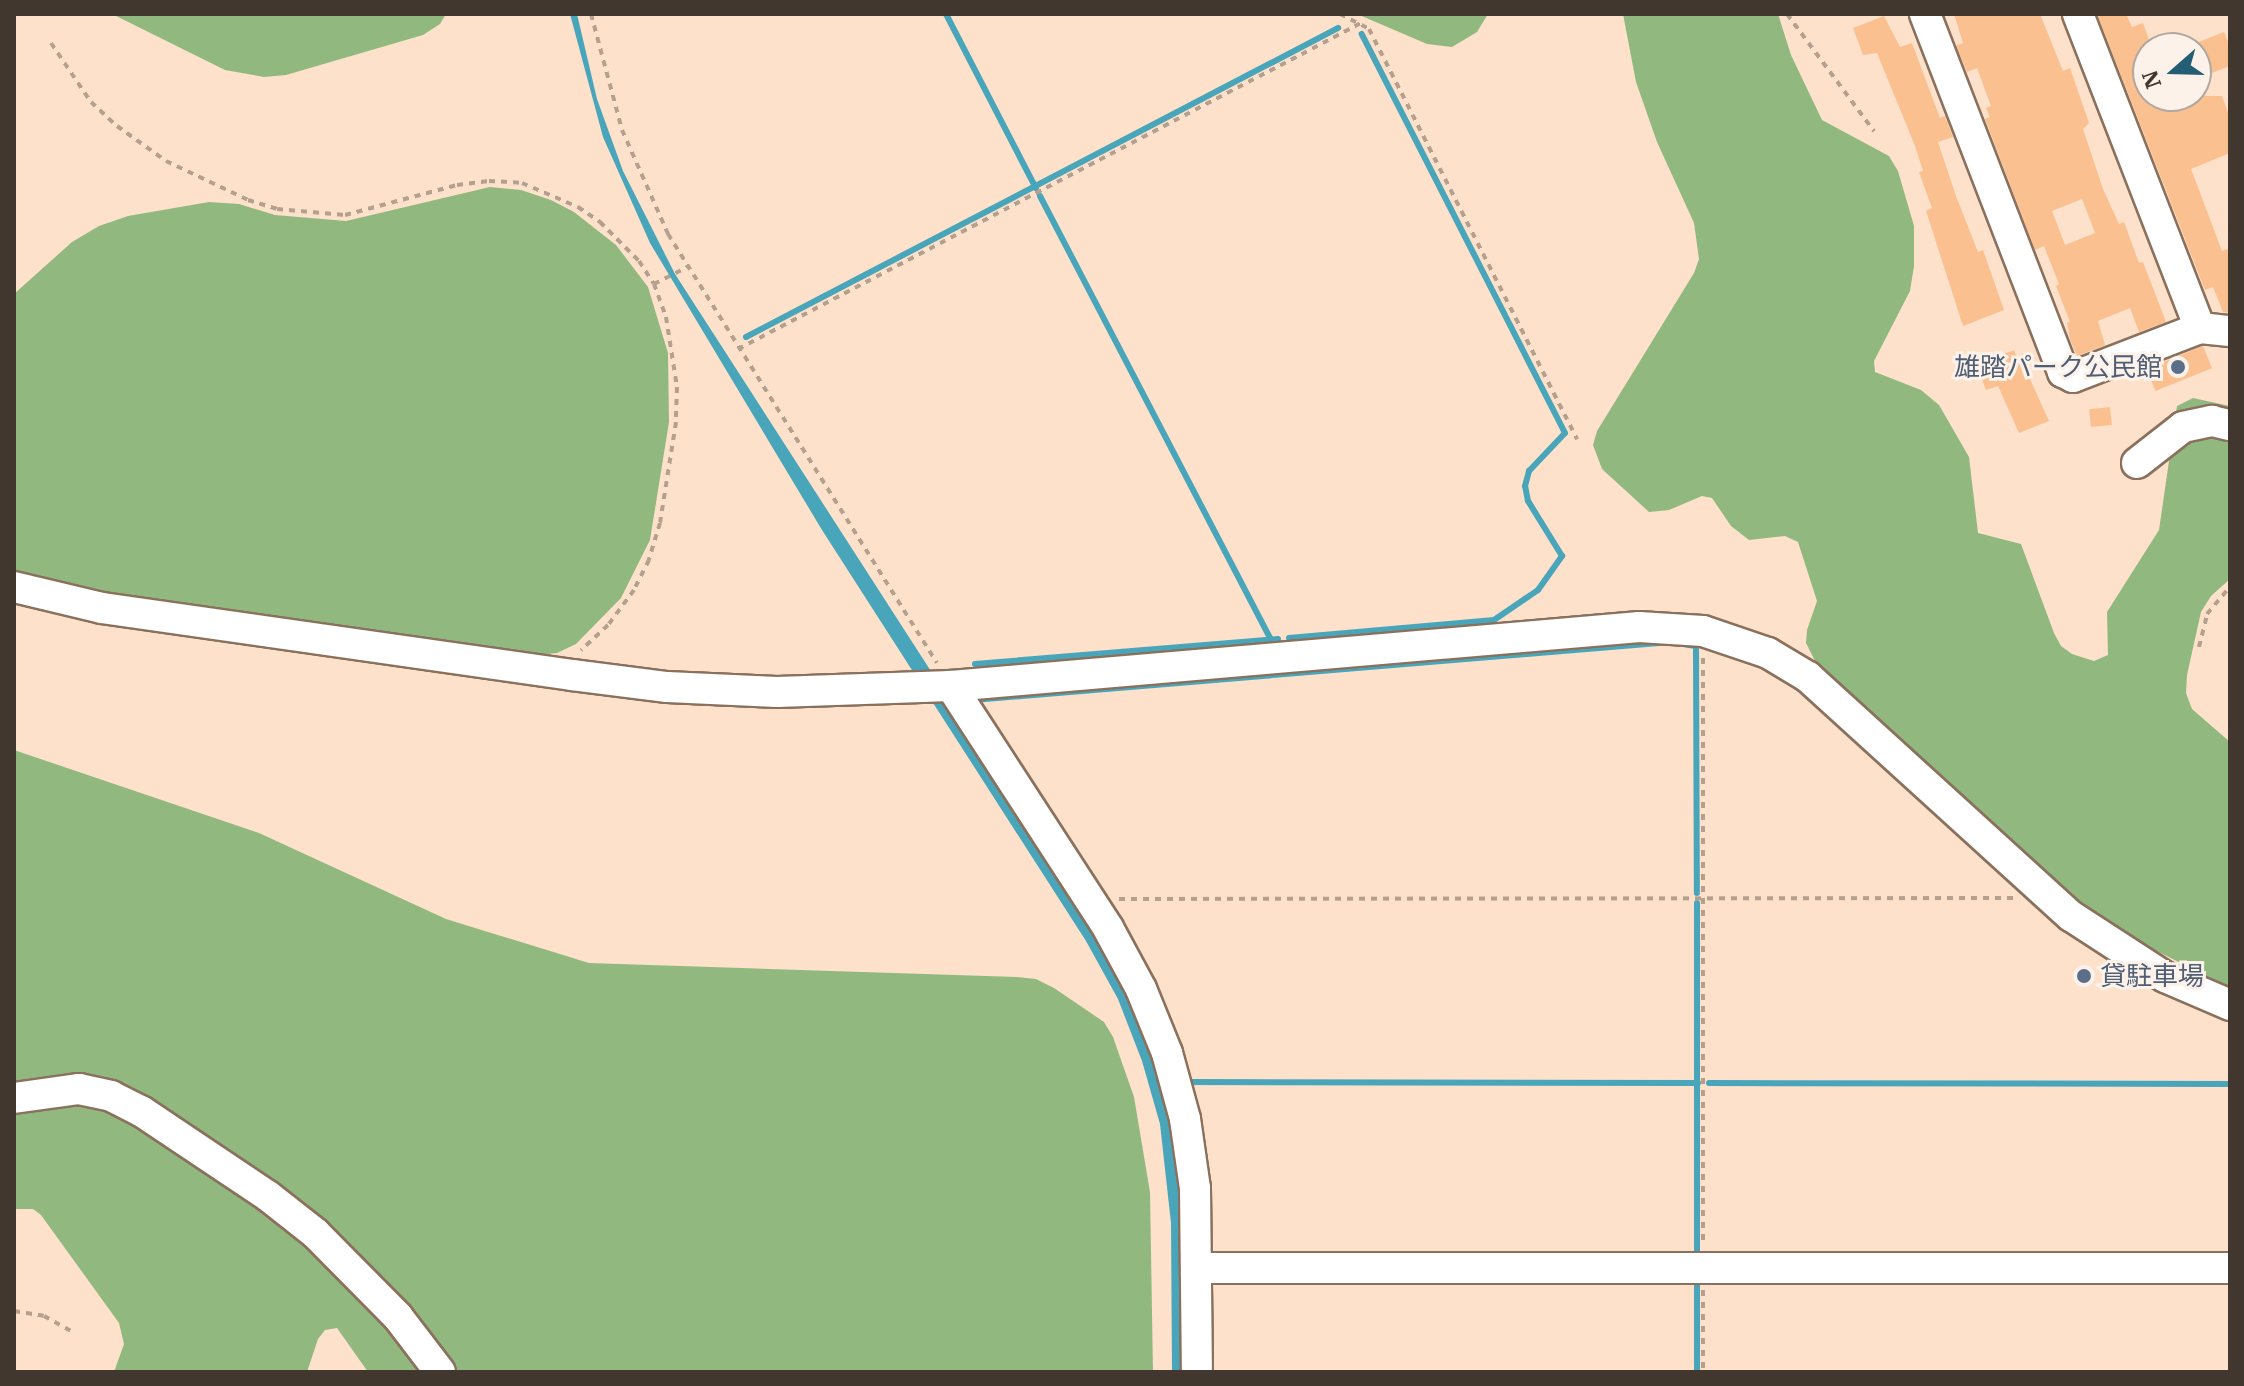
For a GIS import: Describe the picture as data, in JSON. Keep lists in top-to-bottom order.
{
  "places": ["雄踏パーク公民館", "貸駐車場"],
  "north": "left"
}
